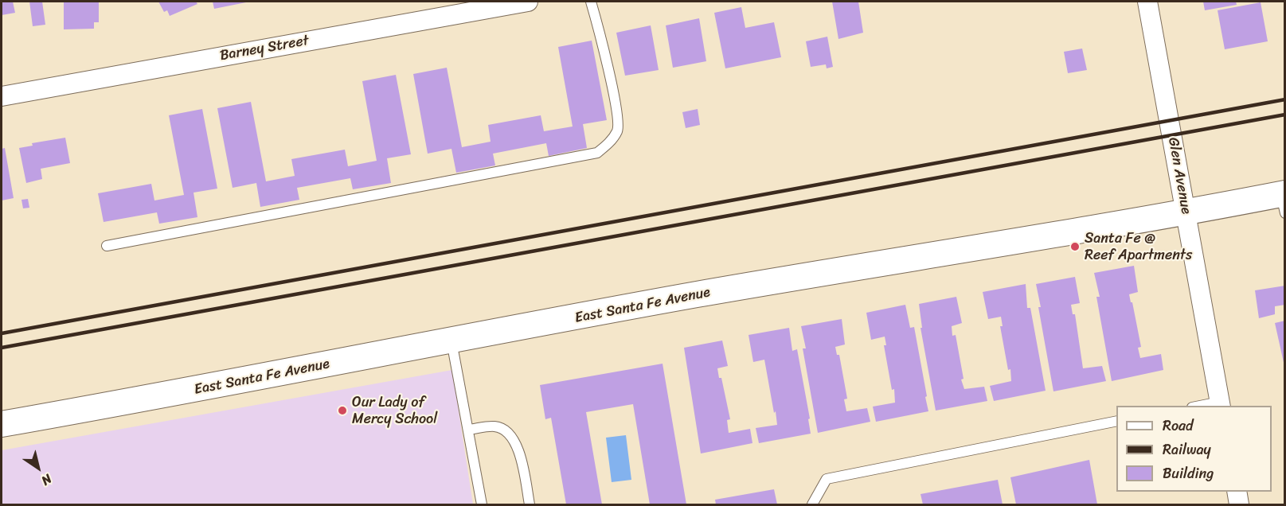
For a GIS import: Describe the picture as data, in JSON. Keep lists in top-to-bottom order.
{
  "streets": {
    "street": ["Barney Street", "Glen Avenue", "East Santa Fe Avenue"]
  },
  "crossings": [
    ["Glen Avenue", "East Santa Fe Avenue"]
  ],
  "places": ["Santa Fe @ Reef Apartments", "Our Lady of Mercy School"],
  "legend": ["Road", "Railway", "Building"],
  "north": "bottom right"
}
